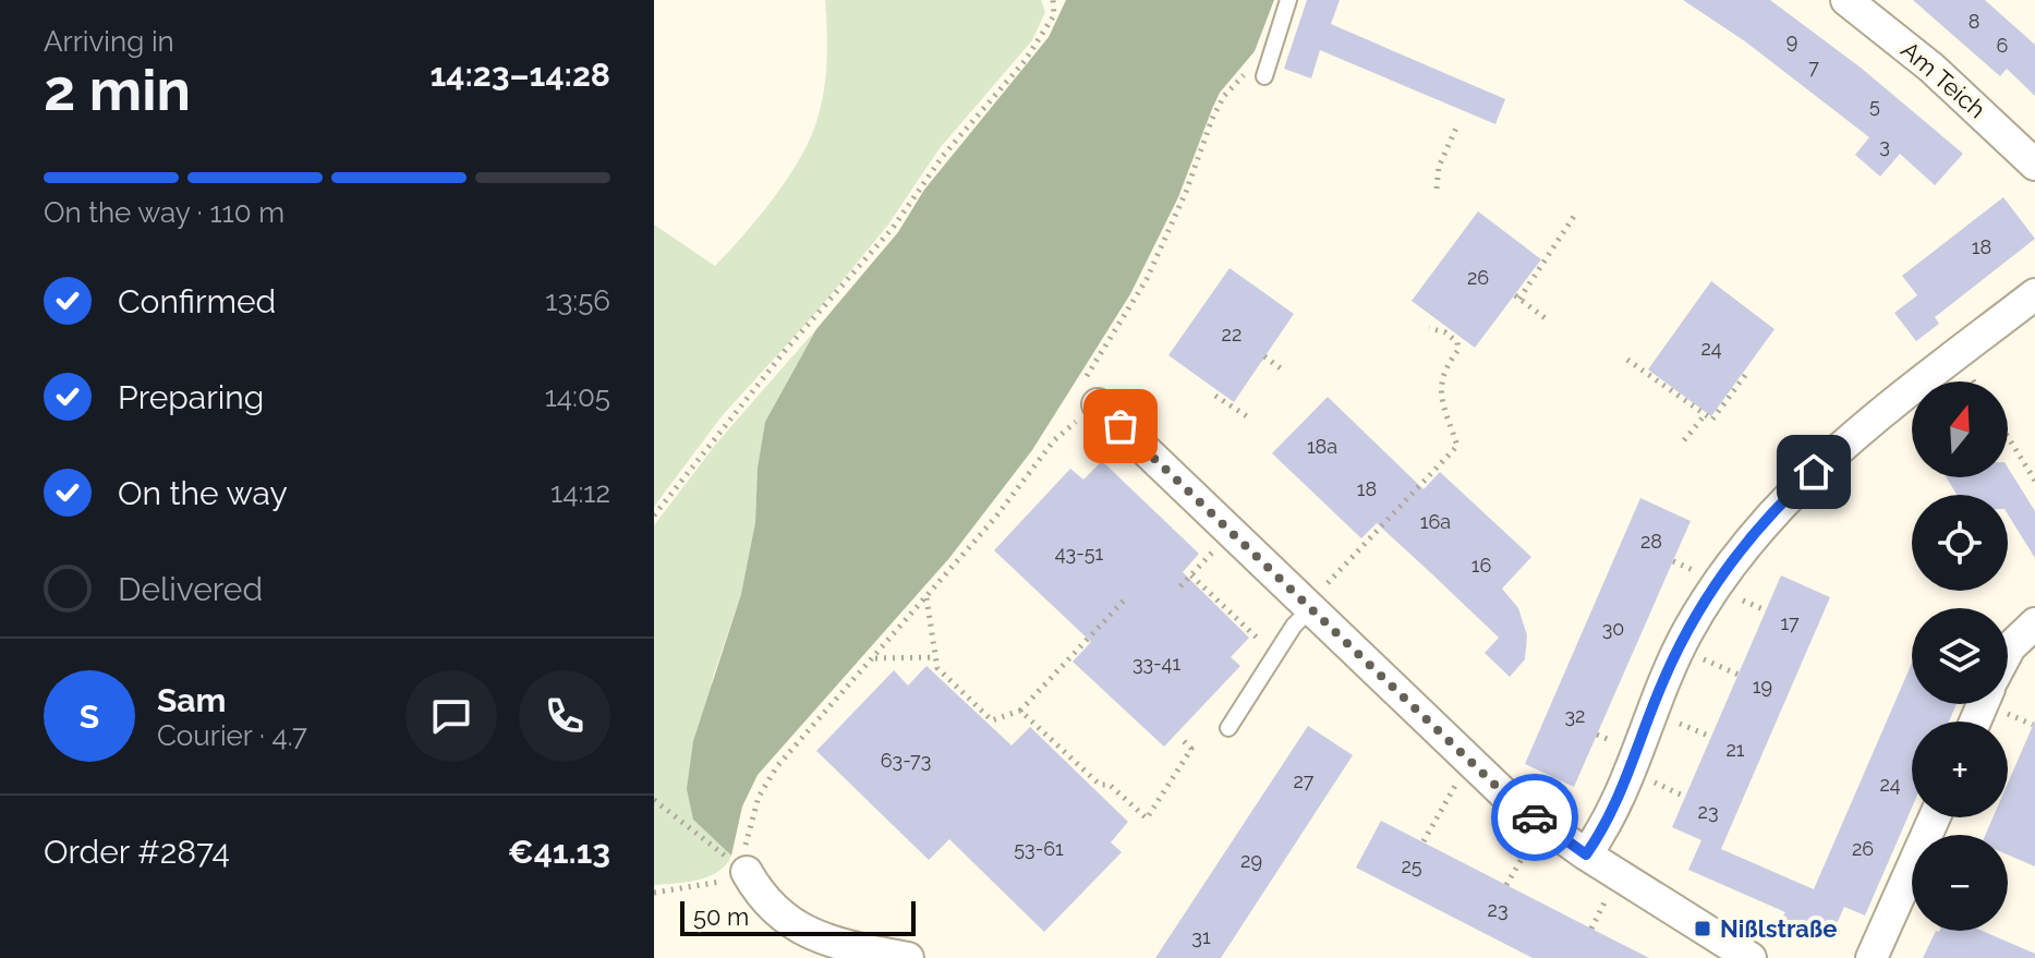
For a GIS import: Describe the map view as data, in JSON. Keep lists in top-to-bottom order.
{
  "streets": {
    "street": ["Am Teich"]
  },
  "places": {
    "transit": ["Nißlstraße"]
  },
  "house_numbers": [
    "8",
    "9",
    "6",
    "7",
    "5",
    "3",
    "18",
    "26",
    "22",
    "24",
    "18a",
    "18",
    "16a",
    "28",
    "43-51",
    "16",
    "17",
    "30",
    "33-41",
    "19",
    "32",
    "21",
    "63-73",
    "27",
    "24",
    "23",
    "53-61",
    "26",
    "29",
    "25",
    "23",
    "31"
  ],
  "scale_bar": "50 m",
  "north": "top",
  "page": {
    "heading": ["2 min", "Arriving in", "14:23–14:28"],
    "panel": [
      "Sam",
      "Courier · 4.7",
      "Order #2874",
      "€41.13"
    ],
    "bar": "On the way · 110 m",
    "list": [
      ["Confirmed", "13:56"],
      ["Preparing", "14:05"],
      ["On the way", "14:12"],
      "Delivered"
    ],
    "map_buttons": ["+", "−"],
    "round": "S",
    "scale": "50 m"
  }
}
